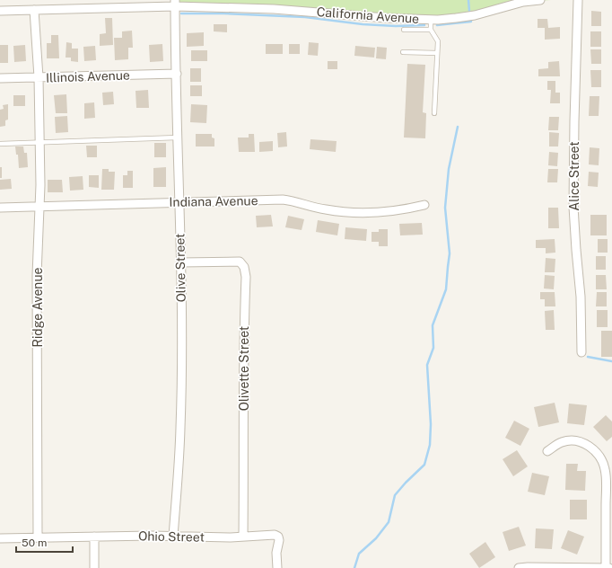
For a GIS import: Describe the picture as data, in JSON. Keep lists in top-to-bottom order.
{
  "streets": {
    "street": [
      "California Avenue",
      "Illinois Avenue",
      "Alice Street",
      "Indiana Avenue",
      "Olive Street",
      "Ridge Avenue",
      "Olivette Street",
      "Ohio Street"
    ]
  },
  "crossings": [
    ["California Avenue", "Olive Street"],
    ["California Avenue", "Ridge Avenue"],
    ["Illinois Avenue", "Olive Street"],
    ["Illinois Avenue", "Ridge Avenue"],
    ["Indiana Avenue", "Olive Street"],
    ["Indiana Avenue", "Ridge Avenue"],
    ["Olive Street", "Olivette Street"],
    ["Olive Street", "Ohio Street"],
    ["Ridge Avenue", "Ohio Street"],
    ["Olivette Street", "Ohio Street"]
  ],
  "scale_bar": "50 m"
}
